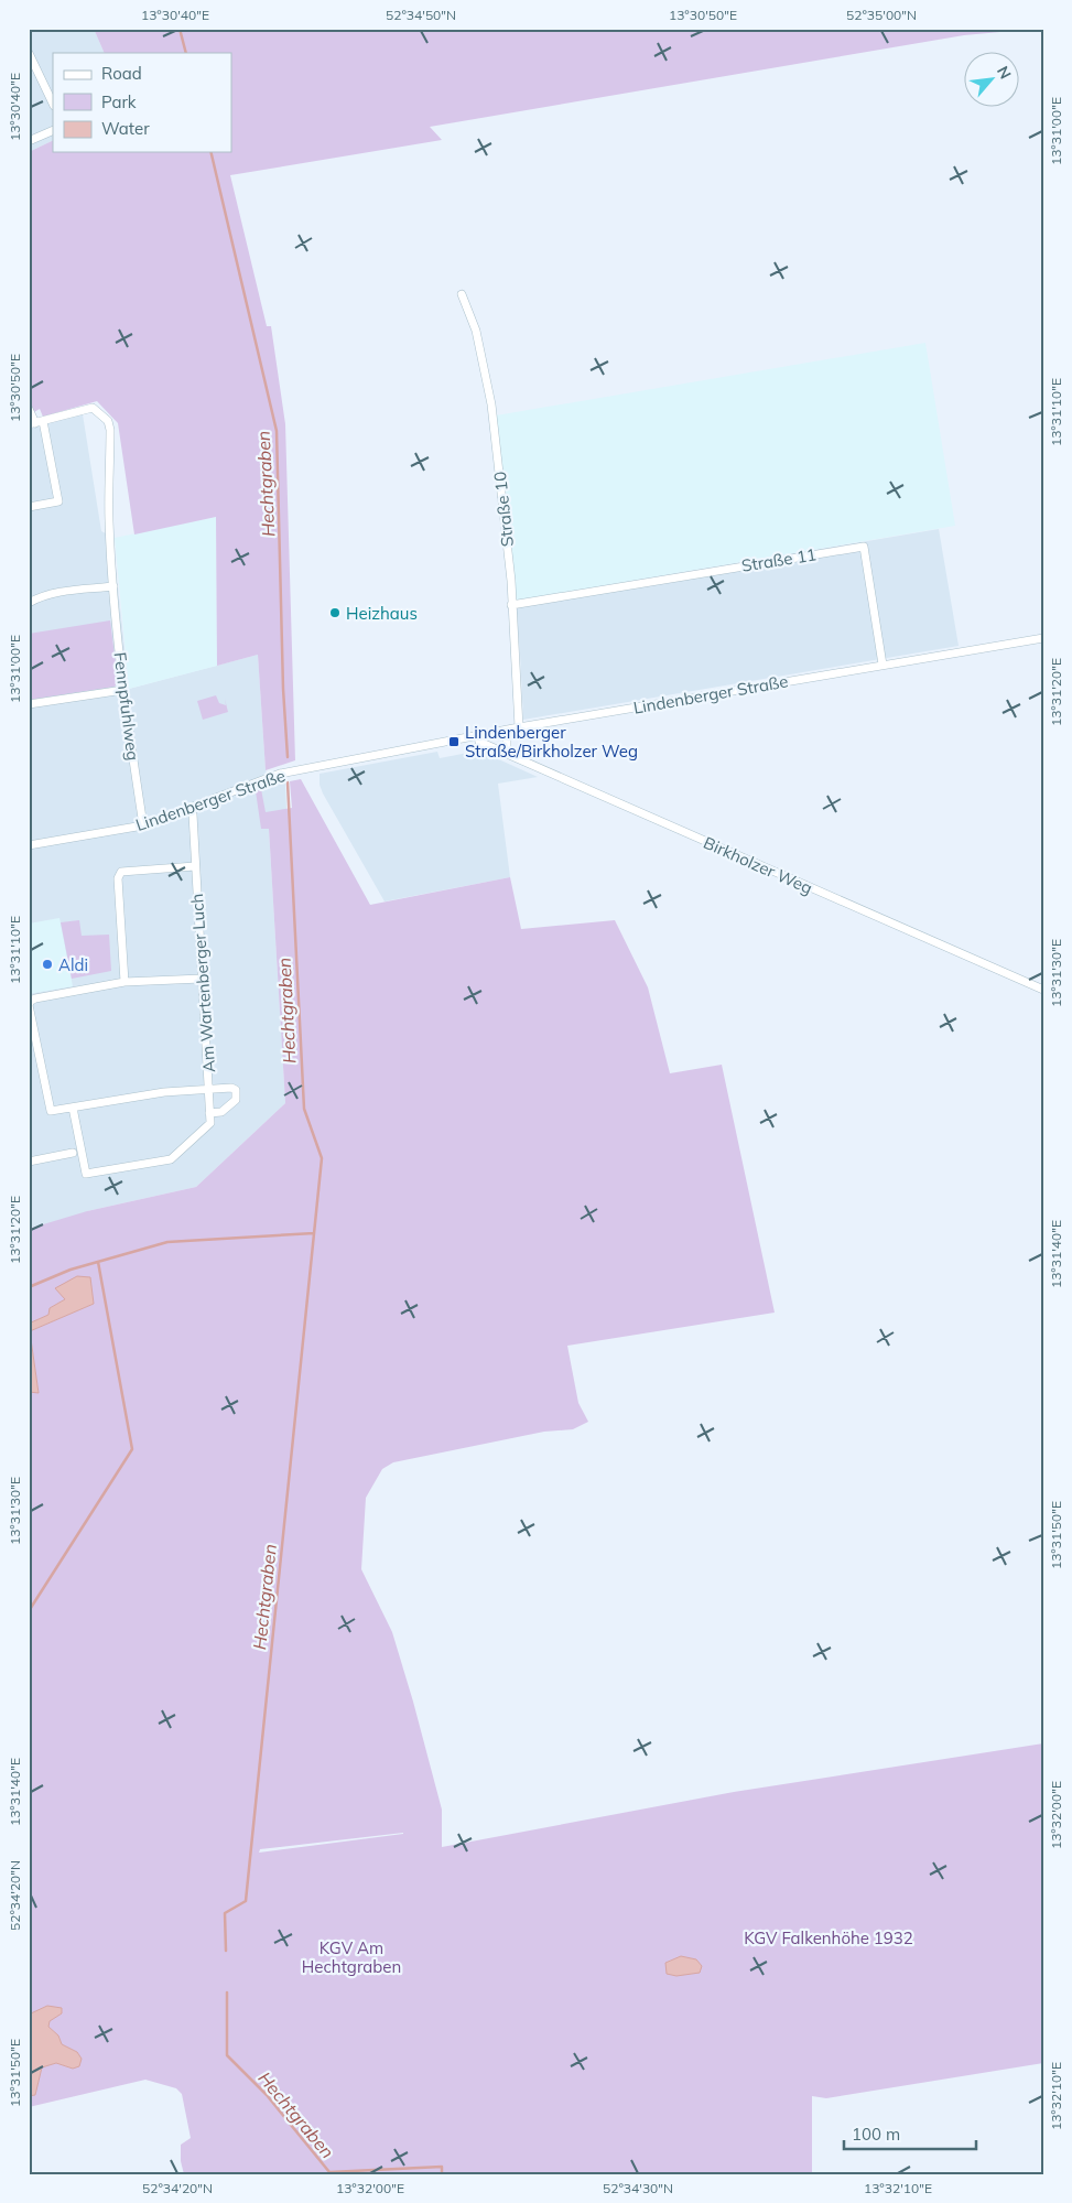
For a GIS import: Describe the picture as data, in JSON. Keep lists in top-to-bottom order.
{
  "streets": {
    "street": [
      "Straße 10",
      "Straße 11",
      "Lindenberger Straße",
      "Fennpfuhlweg",
      "Birkholzer Weg",
      "Am Wartenberger Luch"
    ]
  },
  "crossings": [
    ["Straße 10", "Straße 11"],
    ["Straße 10", "Lindenberger Straße"],
    ["Straße 11", "Lindenberger Straße"],
    ["Lindenberger Straße", "Fennpfuhlweg"],
    ["Lindenberger Straße", "Birkholzer Weg"],
    ["Lindenberger Straße", "Am Wartenberger Luch"]
  ],
  "water": ["Hechtgraben"],
  "parks": ["KGV Falkenhöhe 1932", "KGV Am Hechtgraben"],
  "places": {
    "other": ["Heizhaus", "Aldi"],
    "transit": ["Lindenberger Straße/Birkholzer Weg"]
  },
  "legend": ["Road", "Park", "Water"],
  "scale_bar": "100 m",
  "north": "top right",
  "coordinates": [
    "13°30'40\"E",
    "52°34'50\"N",
    "13°30'50\"E",
    "52°35'00\"N",
    "13°31'00\"E",
    "13°31'10\"E",
    "13°31'20\"E",
    "13°31'30\"E",
    "13°31'40\"E",
    "13°31'50\"E",
    "13°32'00\"E",
    "52°34'20\"N",
    "13°32'10\"E",
    "52°34'30\"N"
  ]
}
